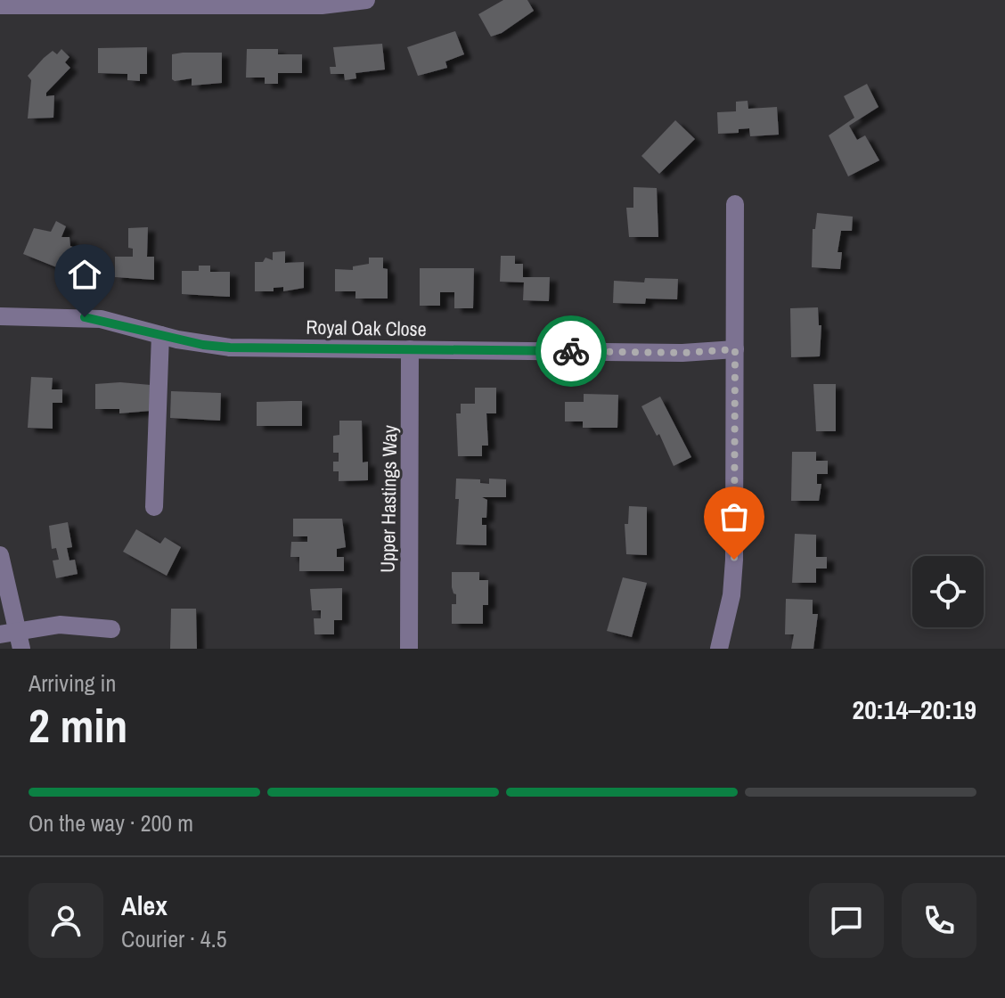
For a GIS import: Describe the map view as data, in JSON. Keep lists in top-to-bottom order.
{
  "streets": {
    "street": ["Royal Oak Close", "Upper Hastings Way"]
  },
  "crossings": [
    ["Royal Oak Close", "Upper Hastings Way"]
  ],
  "page": {
    "heading": ["2 min", "Arriving in", "20:14–20:19"],
    "panel": ["Alex", "Courier · 4.5"],
    "bar": "On the way · 200 m"
  }
}
